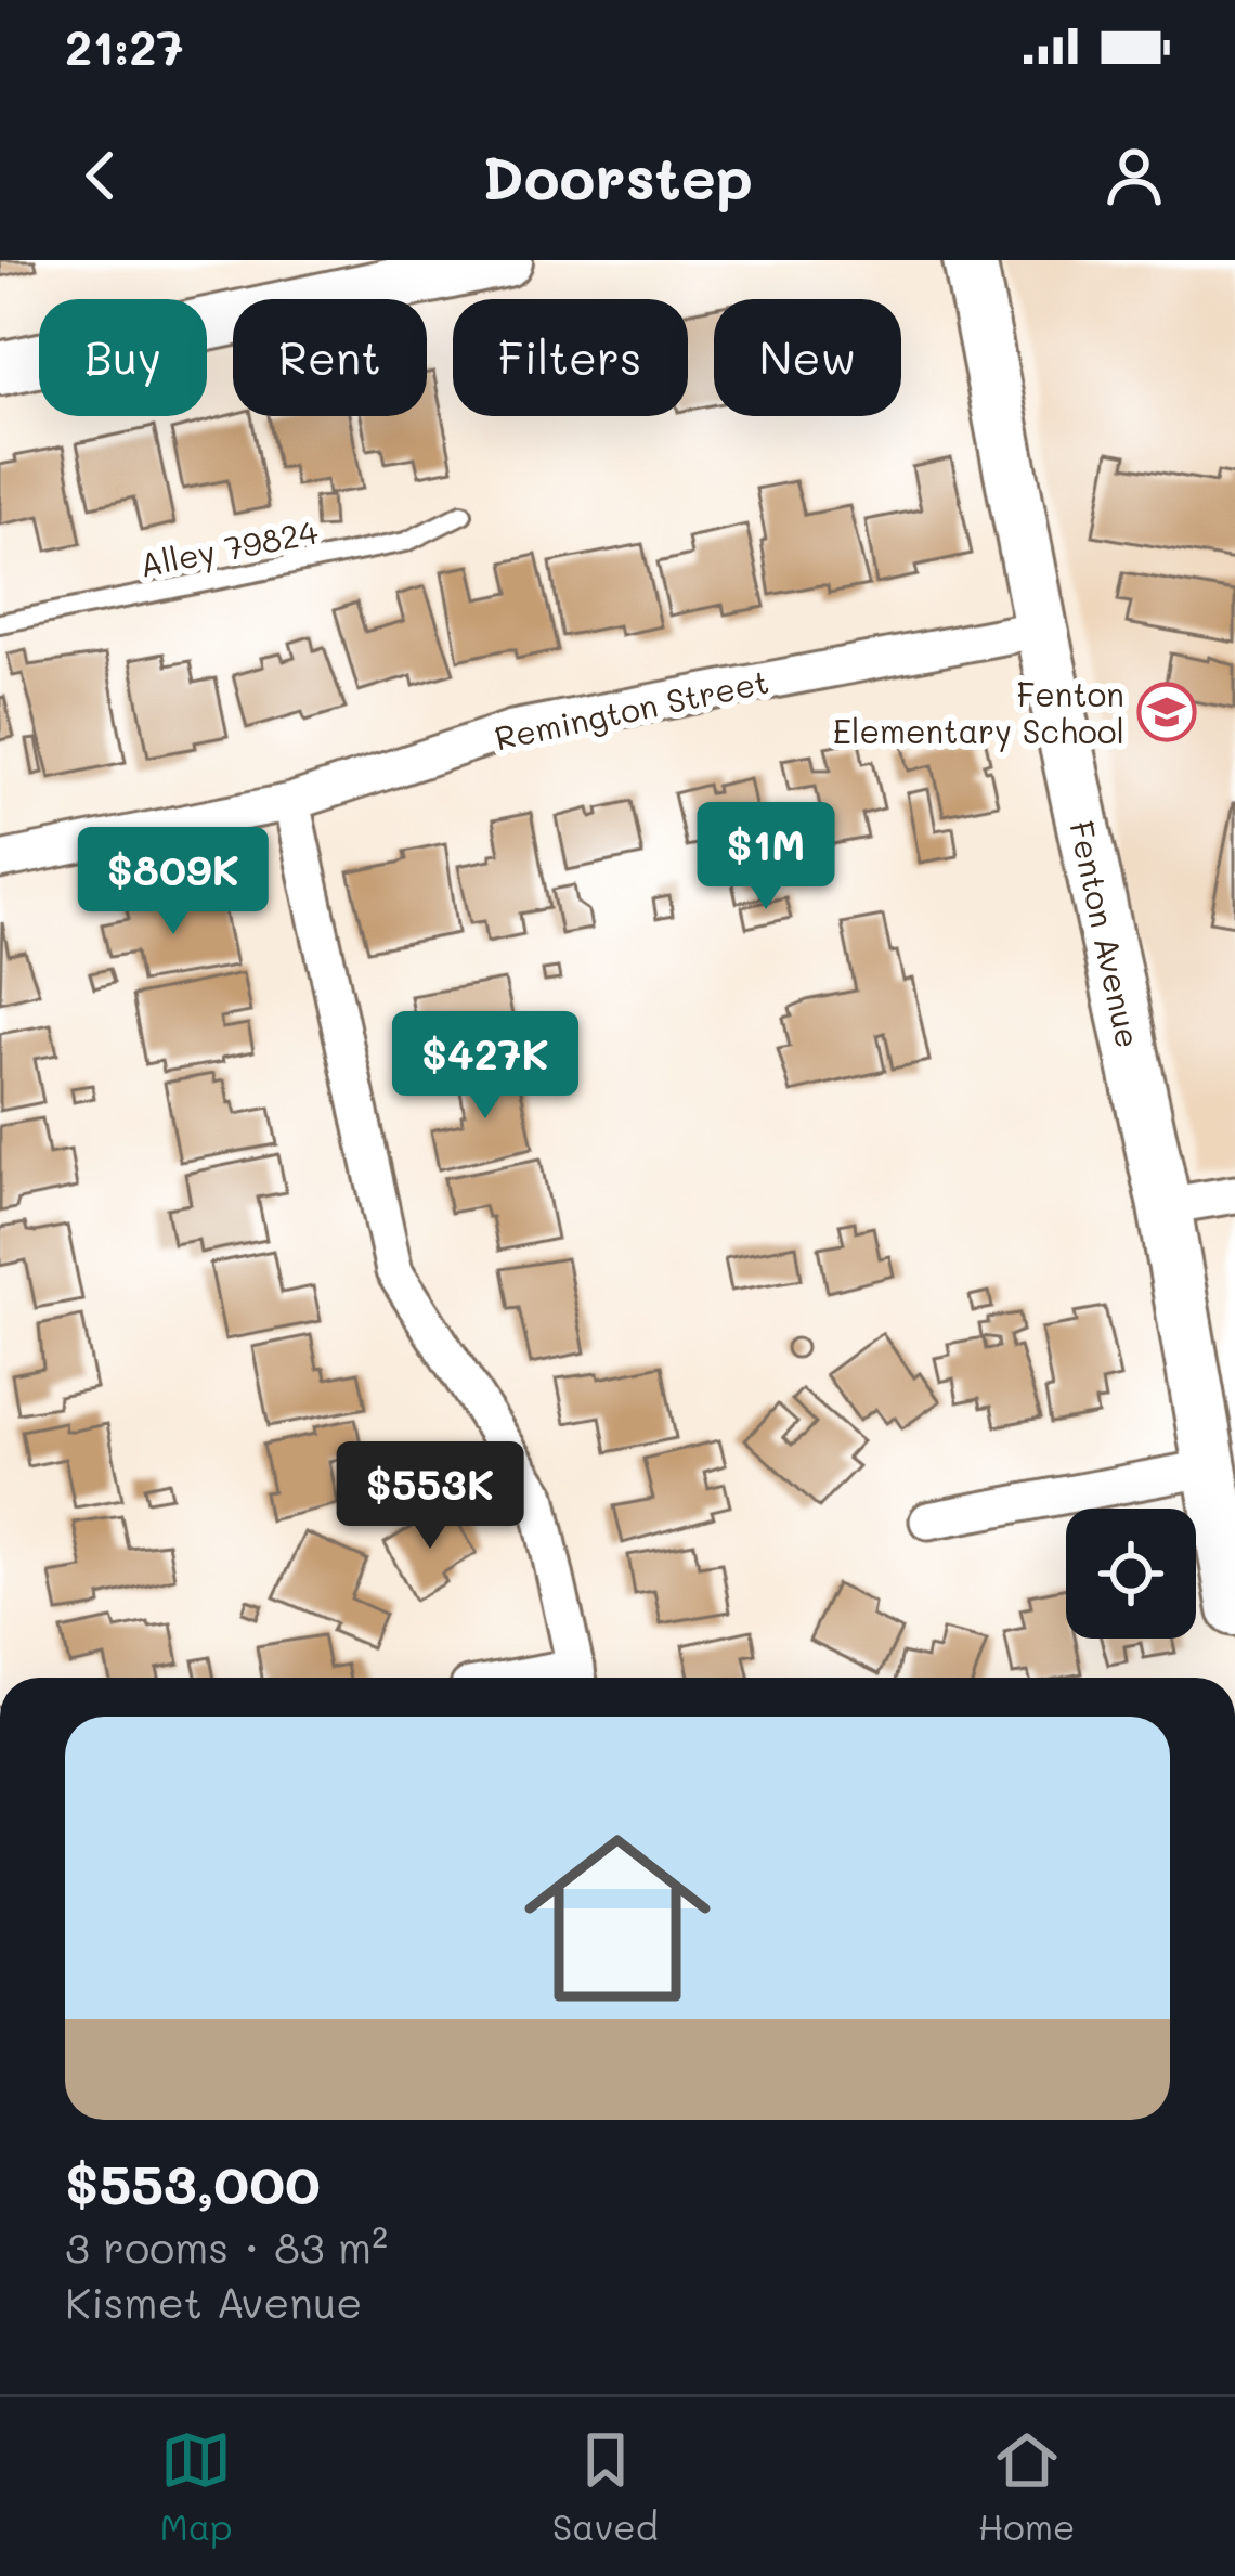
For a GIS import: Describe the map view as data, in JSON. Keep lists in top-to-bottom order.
{
  "streets": {
    "street": ["Remington Street", "Fenton Avenue"],
    "lane": ["Alley 79824"]
  },
  "crossings": [
    ["Remington Street", "Fenton Avenue"]
  ],
  "places": {
    "school or university": ["Fenton Elementary School"]
  },
  "page": {
    "status": "21:27",
    "header": "Doorstep",
    "chip": [
      "Buy",
      "Rent",
      "Filters",
      "New"
    ],
    "price": [
      "$1M",
      "$809K",
      "$427K",
      "$553K"
    ],
    "list": [
      {
        "name": "$553,000",
        "note": "3 rooms · 83 m² · Kismet Avenue"
      }
    ],
    "tabs": ["Map", "Saved", "Home"]
  }
}
